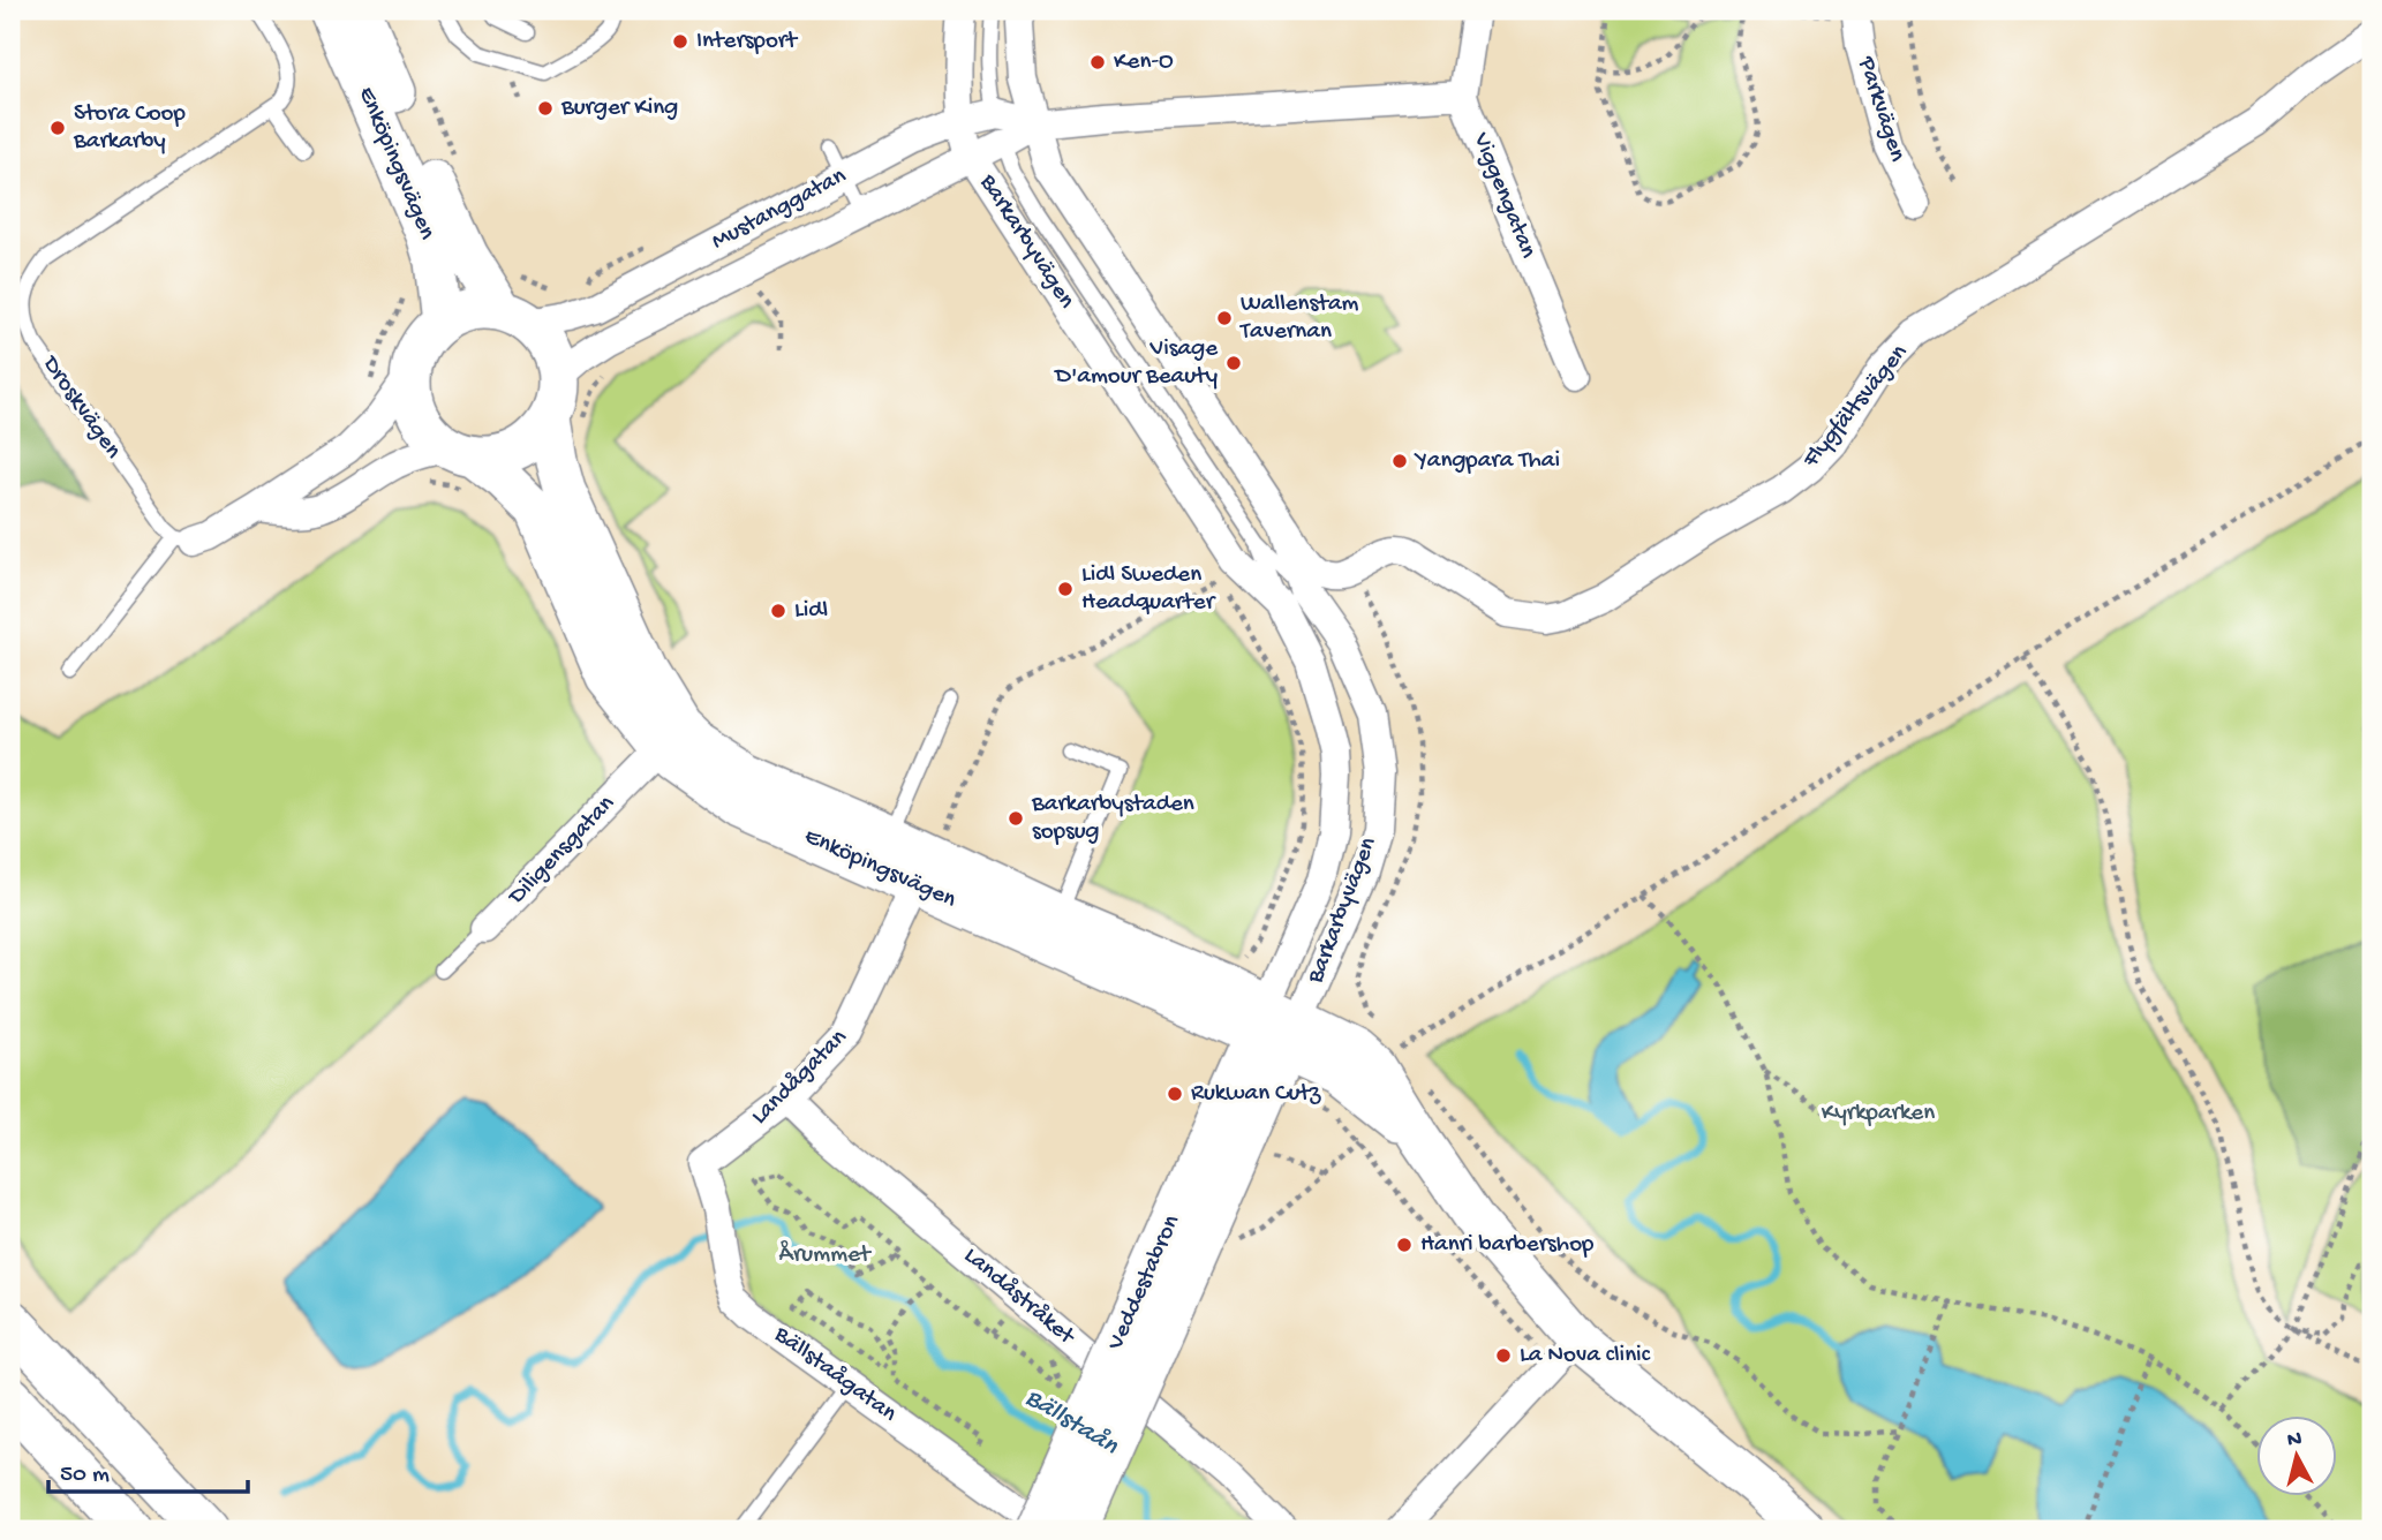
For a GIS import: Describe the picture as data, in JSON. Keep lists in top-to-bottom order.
{
  "streets": {
    "street": [
      "Parkvägen",
      "Enköpingsvägen",
      "Viggengatan",
      "Mustanggatan",
      "Barkarbyvägen",
      "Flygfältsvägen",
      "Diligensgatan",
      "Landågatan",
      "Veddestabron",
      "Landåstråket",
      "Bällstaågatan"
    ],
    "lane": ["Droskvägen"]
  },
  "crossings": [
    ["Enköpingsvägen", "Mustanggatan"],
    ["Enköpingsvägen", "Barkarbyvägen"],
    ["Enköpingsvägen", "Diligensgatan"],
    ["Enköpingsvägen", "Landågatan"],
    ["Enköpingsvägen", "Veddestabron"],
    ["Viggengatan", "Mustanggatan"],
    ["Mustanggatan", "Barkarbyvägen"],
    ["Barkarbyvägen", "Flygfältsvägen"],
    ["Barkarbyvägen", "Veddestabron"],
    ["Landågatan", "Landåstråket"],
    ["Landågatan", "Bällstaågatan"]
  ],
  "water": ["Bällstaån"],
  "parks": ["Kyrkparken", "Årummet"],
  "places": [
    "Intersport",
    "Ken-O",
    "Burger King",
    "Stora Coop Barkarby",
    "Wallenstam Tavernan",
    "Visage D'amour Beauty",
    "Yangpara Thai",
    "Lidl Sweden Headquarter",
    "Lidl",
    "Barkarbystaden sopsug",
    "Rukwan Cutz",
    "Hanri barbershop",
    "La Nova clinic"
  ],
  "scale_bar": "50 m",
  "north": "top"
}
